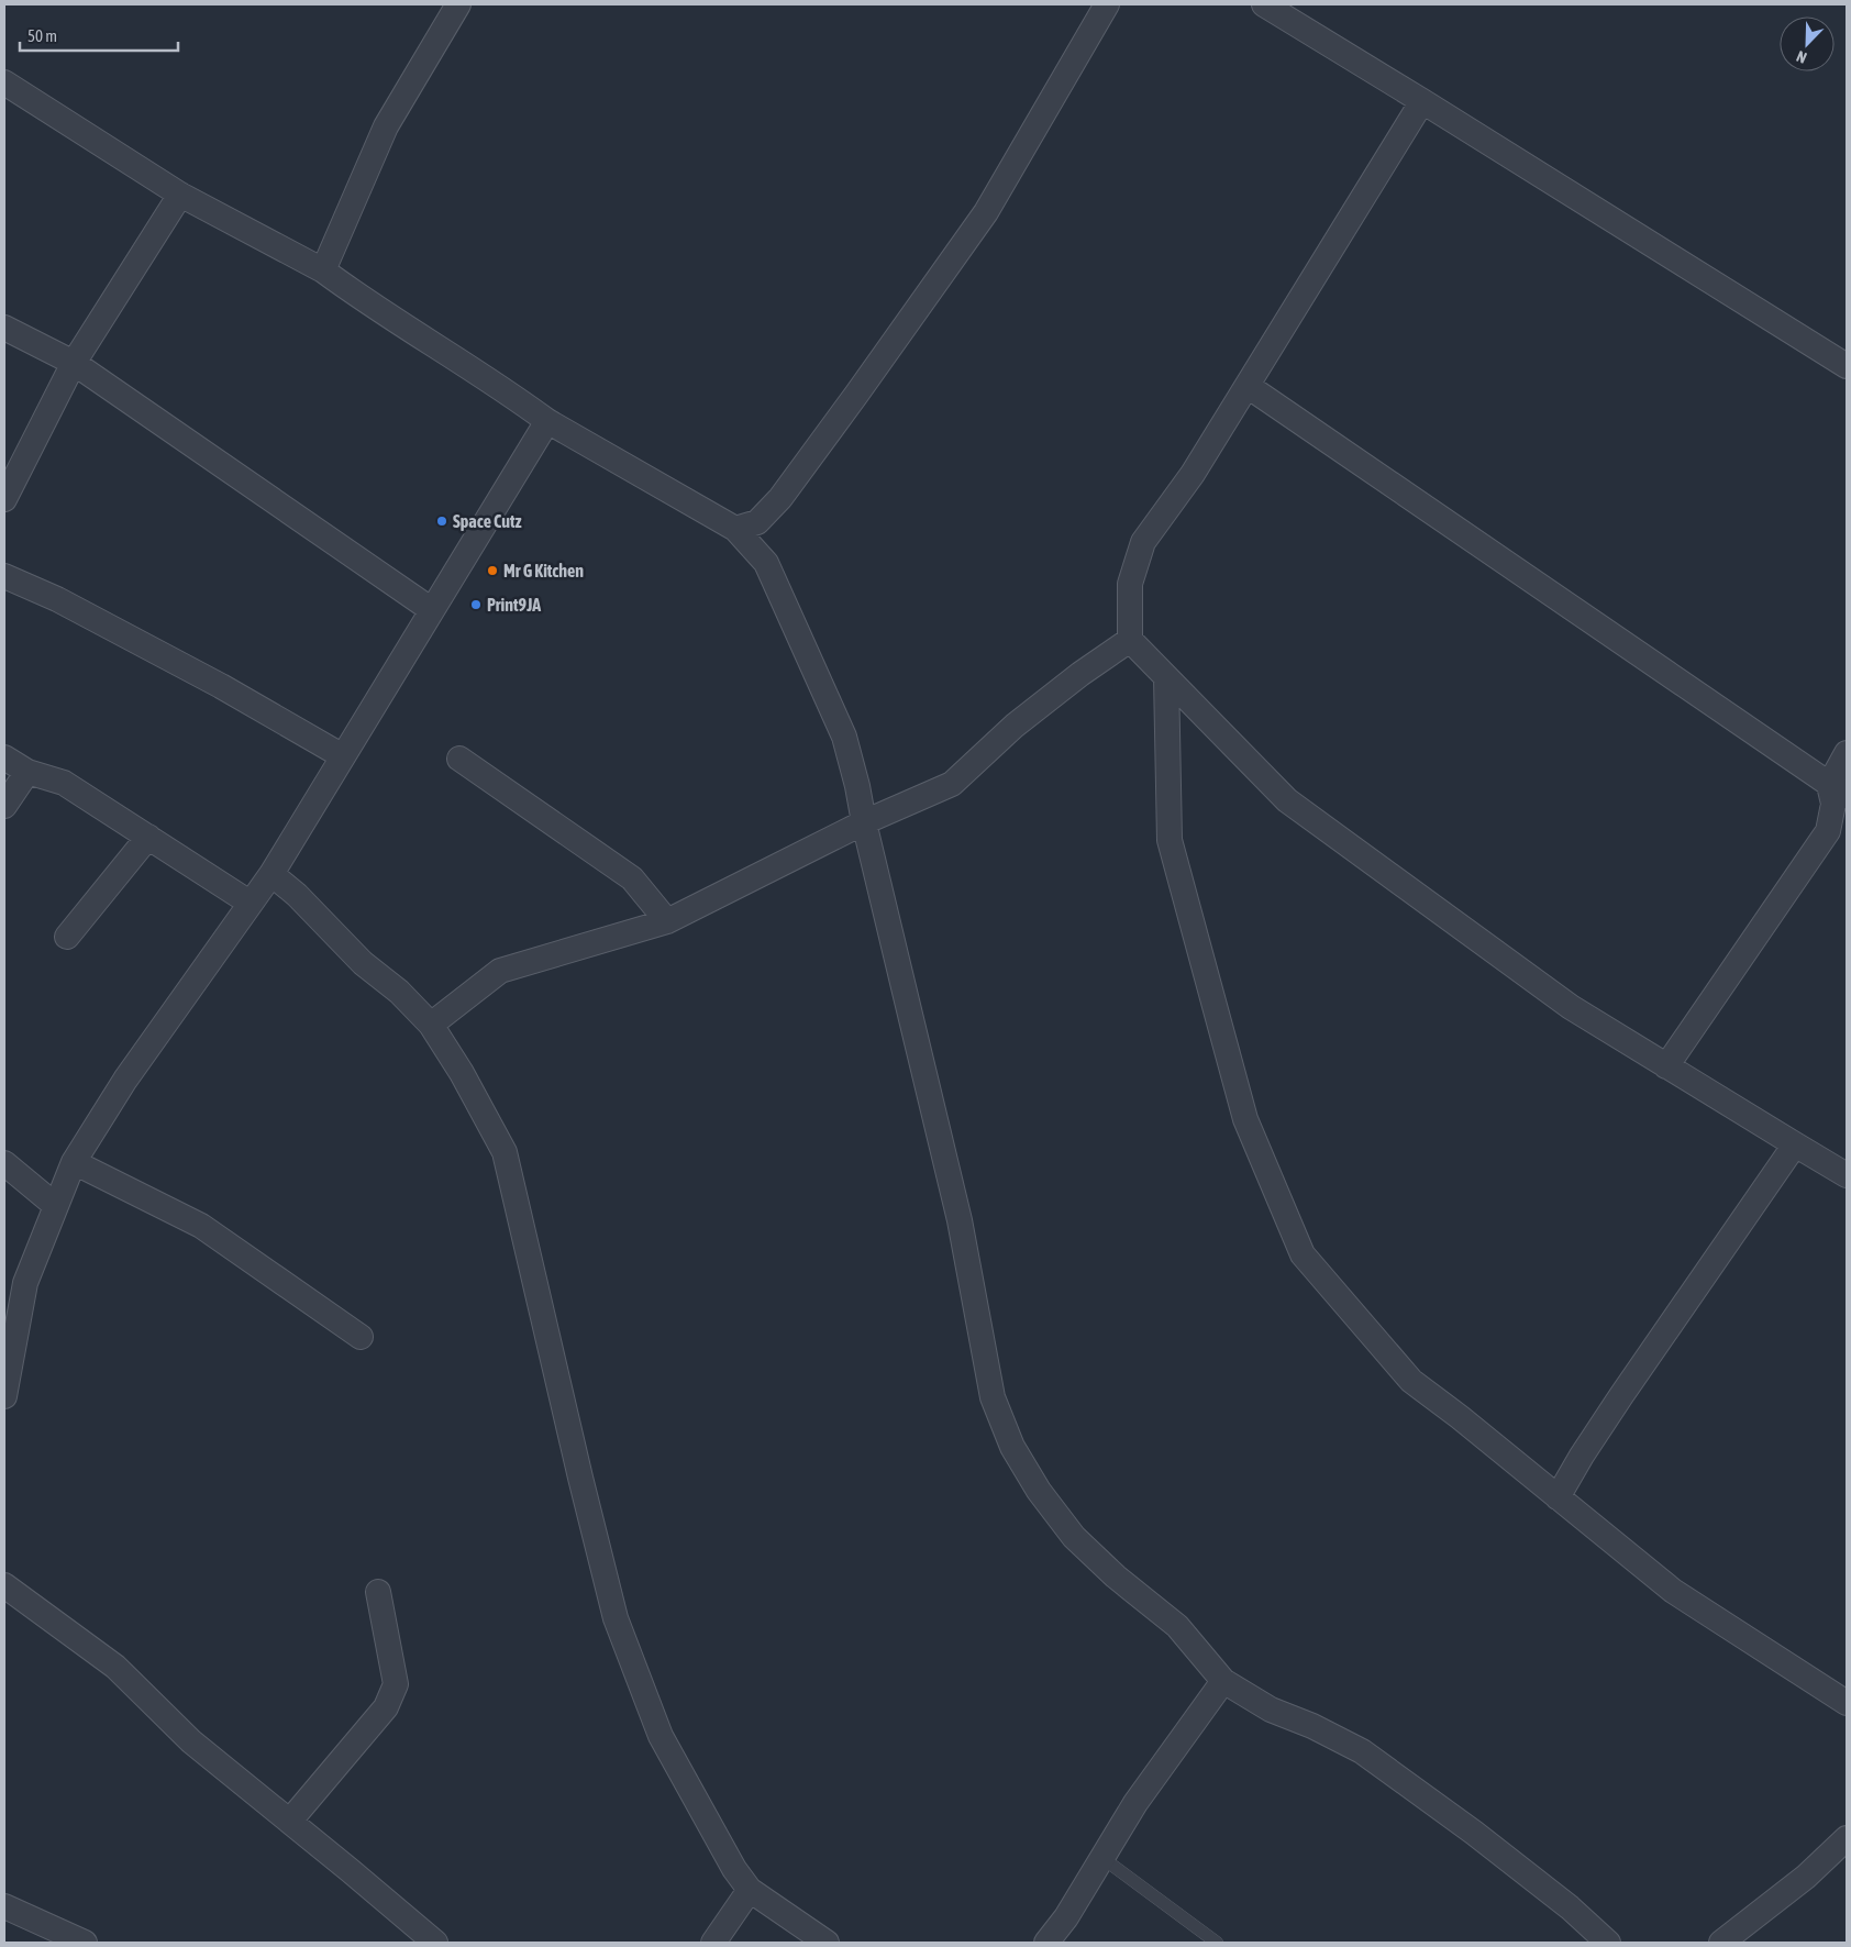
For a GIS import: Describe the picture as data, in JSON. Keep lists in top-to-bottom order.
{
  "places": ["Space Cutz", "Mr G Kitchen", "Print9JA"],
  "scale_bar": "50 m",
  "north": "bottom left"
}
